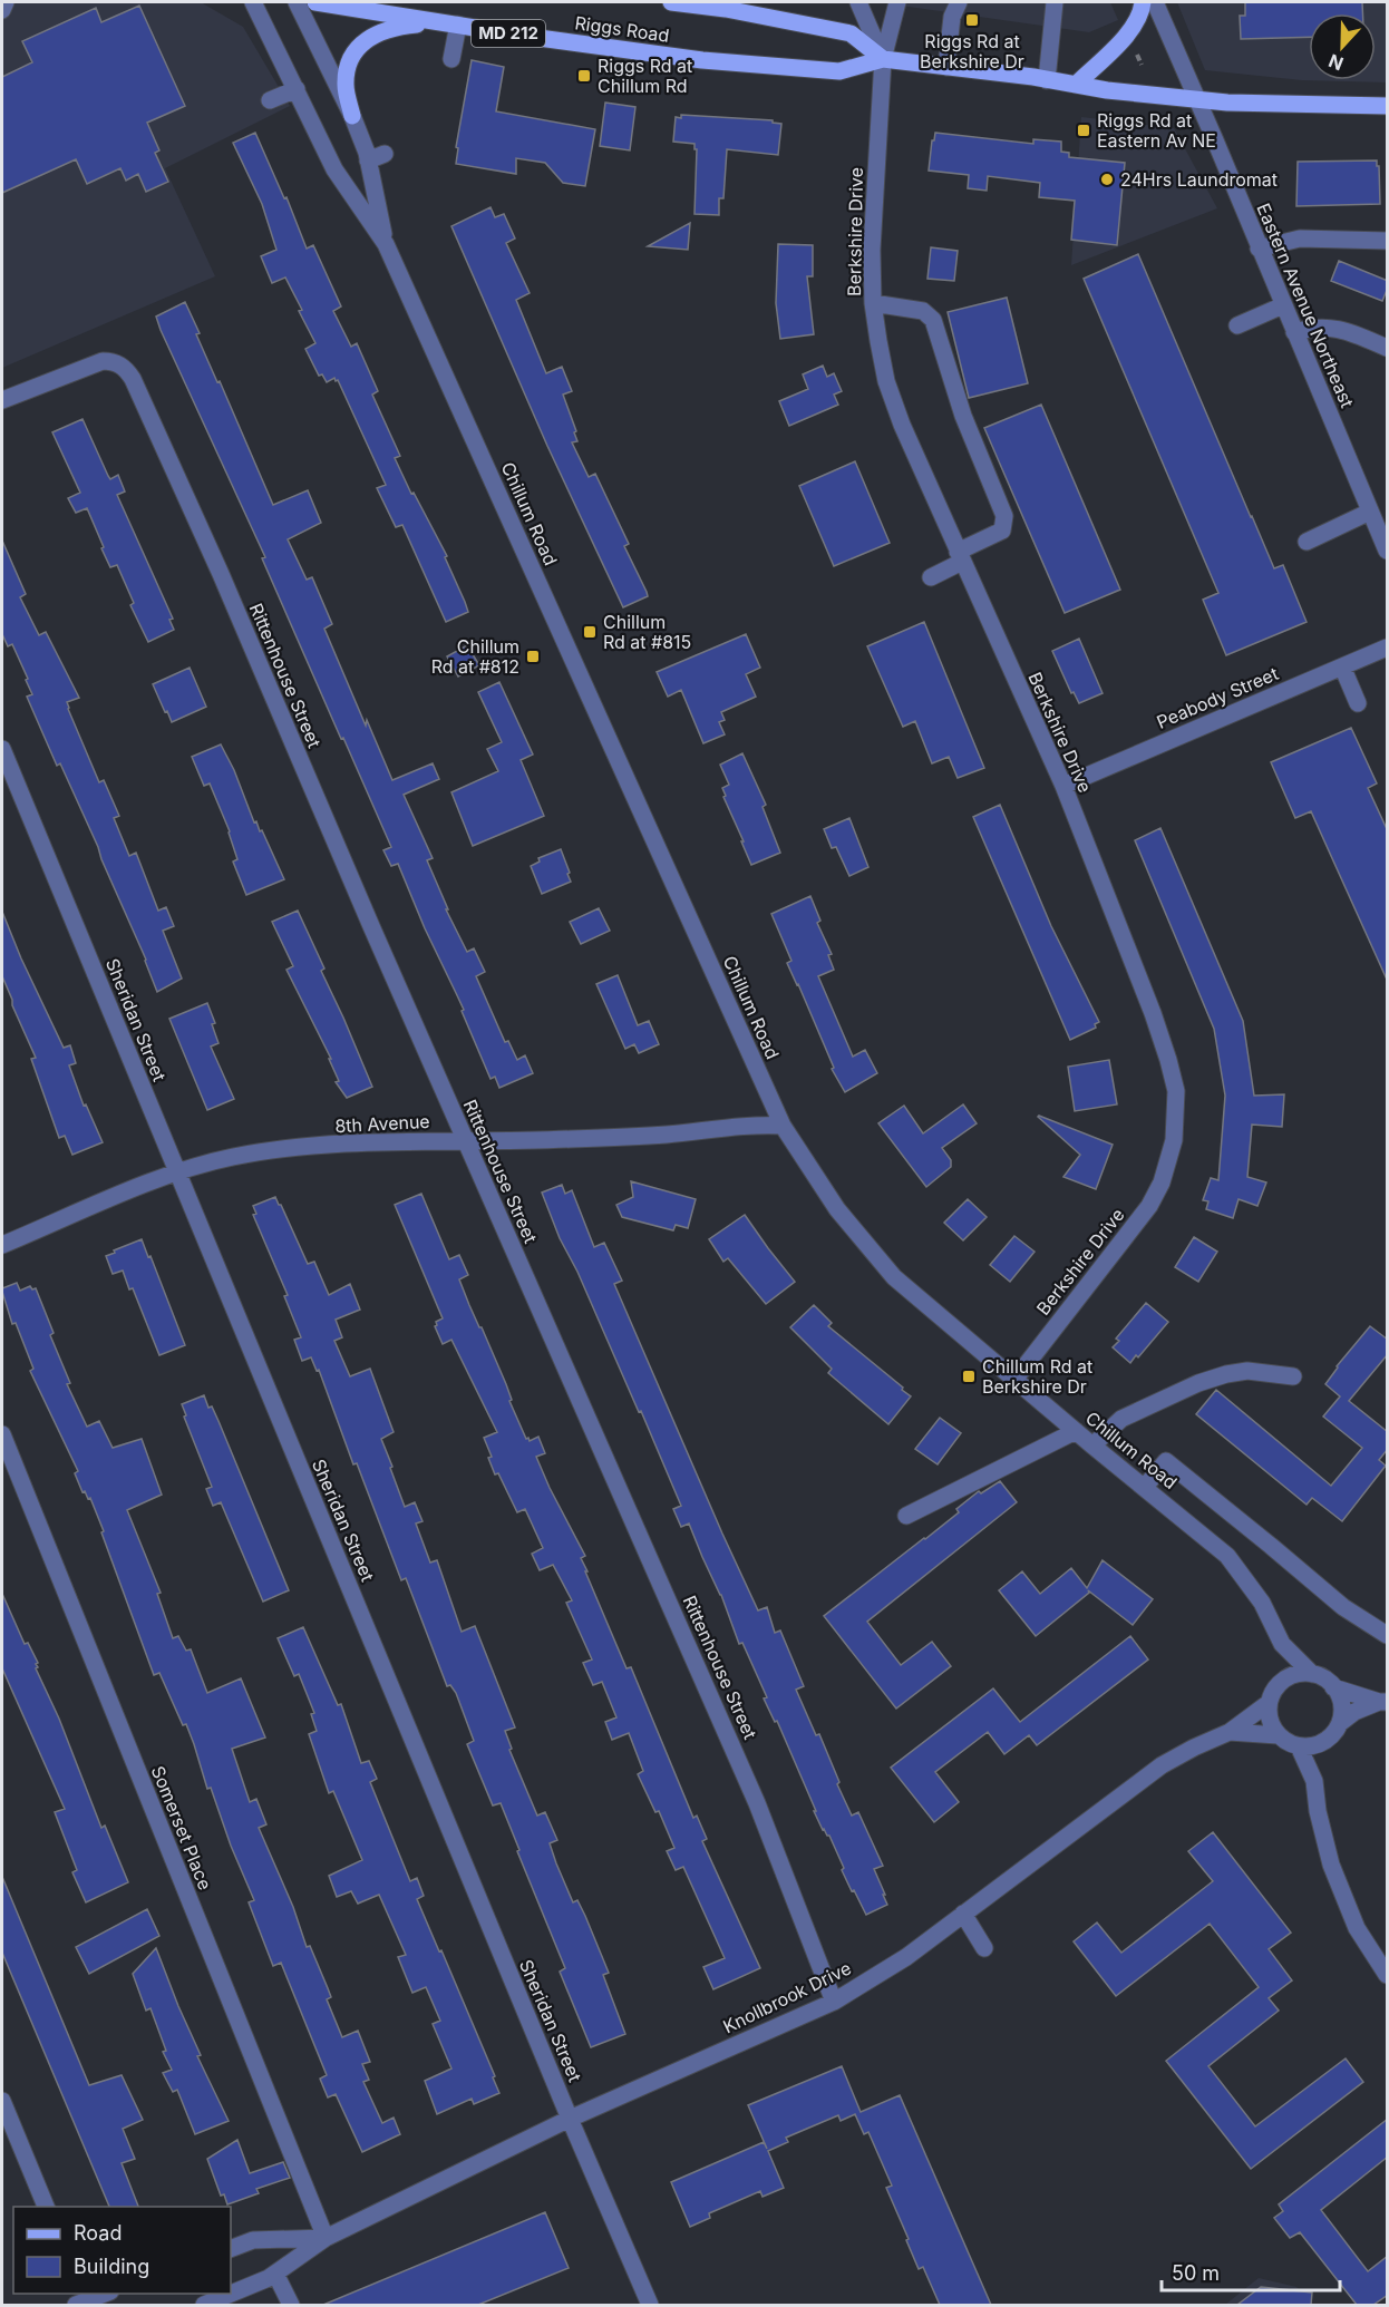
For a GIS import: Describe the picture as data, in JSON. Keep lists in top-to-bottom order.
{
  "streets": {
    "main road": ["Riggs Road", "MD 212"],
    "street": [
      "Berkshire Drive",
      "Eastern Avenue Northeast",
      "Chillum Road",
      "Rittenhouse Street",
      "Peabody Street",
      "Sheridan Street",
      "8th Avenue",
      "Somerset Place",
      "Knollbrook Drive"
    ]
  },
  "crossings": [
    ["Riggs Road", "Berkshire Drive"],
    ["Riggs Road", "Eastern Avenue Northeast"],
    ["Berkshire Drive", "Chillum Road"],
    ["Berkshire Drive", "Peabody Street"],
    ["Chillum Road", "8th Avenue"],
    ["Chillum Road", "Knollbrook Drive"],
    ["Rittenhouse Street", "8th Avenue"],
    ["Rittenhouse Street", "Knollbrook Drive"],
    ["Sheridan Street", "8th Avenue"],
    ["Sheridan Street", "Knollbrook Drive"],
    ["Somerset Place", "Knollbrook Drive"]
  ],
  "places": {
    "transit": [
      "Riggs Rd at Berkshire Dr",
      "Riggs Rd at Chillum Rd",
      "Riggs Rd at Eastern Av NE",
      "Chillum Rd at #815",
      "Chillum Rd at #812",
      "Chillum Rd at Berkshire Dr"
    ],
    "other": ["24Hrs Laundromat"]
  },
  "legend": ["Road", "Building"],
  "scale_bar": "50 m",
  "north": "bottom"
}
